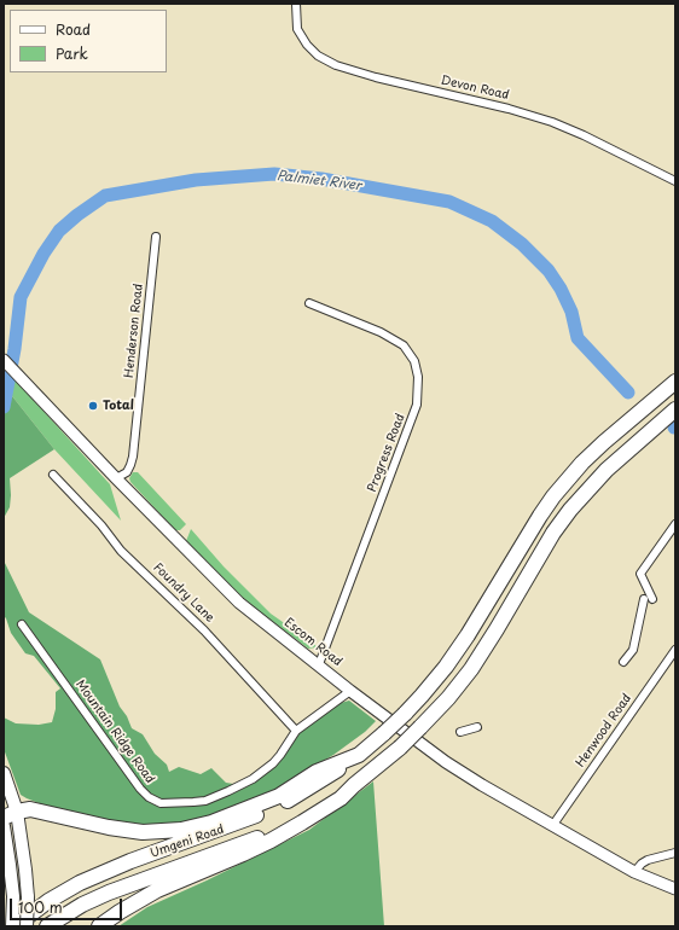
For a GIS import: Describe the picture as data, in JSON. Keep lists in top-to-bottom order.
{
  "streets": {
    "highway": ["Umgeni Road"],
    "street": [
      "Devon Road",
      "Henderson Road",
      "Progress Road",
      "Foundry Lane",
      "Escom Road",
      "Henwood Road",
      "Mountain Ridge Road"
    ]
  },
  "crossings": [
    ["Henderson Road", "Escom Road"],
    ["Progress Road", "Escom Road"],
    ["Foundry Lane", "Mountain Ridge Road"],
    ["Escom Road", "Henwood Road"],
    ["Escom Road", "Mountain Ridge Road"]
  ],
  "water": ["Palmiet River"],
  "places": ["Total"],
  "legend": ["Road", "Park"],
  "scale_bar": "100 m"
}
